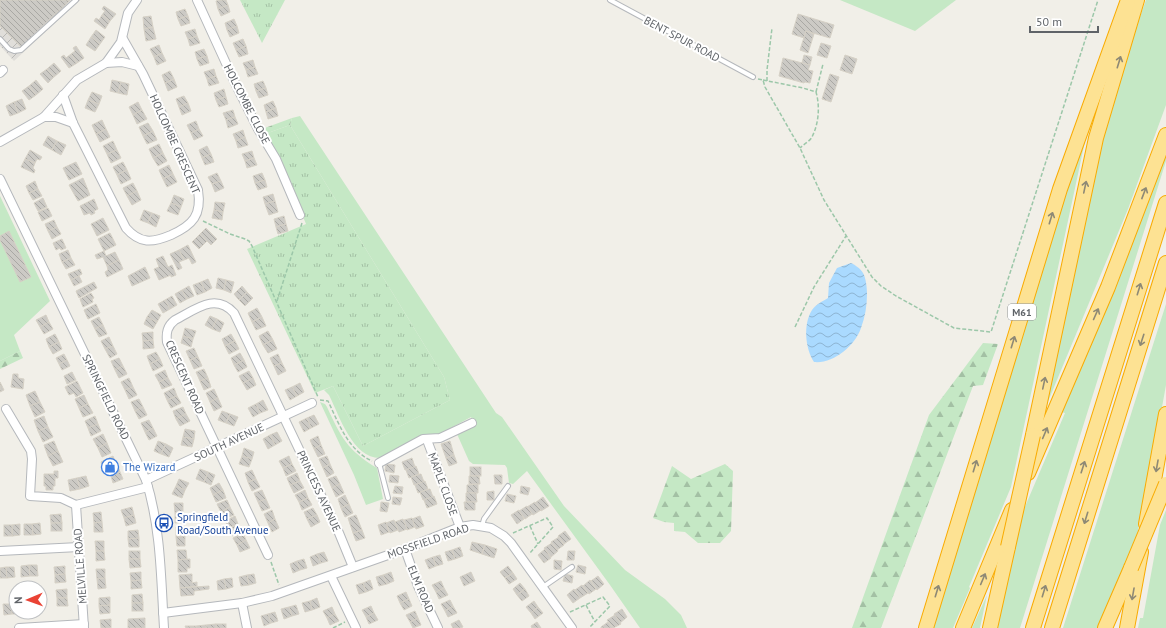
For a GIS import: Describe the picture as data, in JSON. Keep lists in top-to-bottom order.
{
  "streets": {
    "highway": ["M61"],
    "street": [
      "HOLCOMBE CLOSE",
      "HOLCOMBE CRESCENT",
      "CRESCENT ROAD",
      "SPRINGFIELD ROAD",
      "SOUTH AVENUE",
      "MAPLE CLOSE",
      "PRINCESS AVENUE",
      "MOSSFIELD ROAD",
      "MELVILLE ROAD",
      "ELM ROAD"
    ],
    "lane": ["BENT SPUR ROAD"]
  },
  "crossings": [
    ["CRESCENT ROAD", "SOUTH AVENUE"],
    ["CRESCENT ROAD", "PRINCESS AVENUE"],
    ["SPRINGFIELD ROAD", "SOUTH AVENUE"],
    ["SPRINGFIELD ROAD", "MOSSFIELD ROAD"],
    ["SOUTH AVENUE", "PRINCESS AVENUE"],
    ["SOUTH AVENUE", "MELVILLE ROAD"],
    ["MAPLE CLOSE", "MOSSFIELD ROAD"],
    ["PRINCESS AVENUE", "MOSSFIELD ROAD"],
    ["MOSSFIELD ROAD", "ELM ROAD"]
  ],
  "places": {
    "shop": ["The Wizard"],
    "bus stop": ["Springfield Road/South Avenue"]
  },
  "scale_bar": "50 m",
  "north": "left"
}
